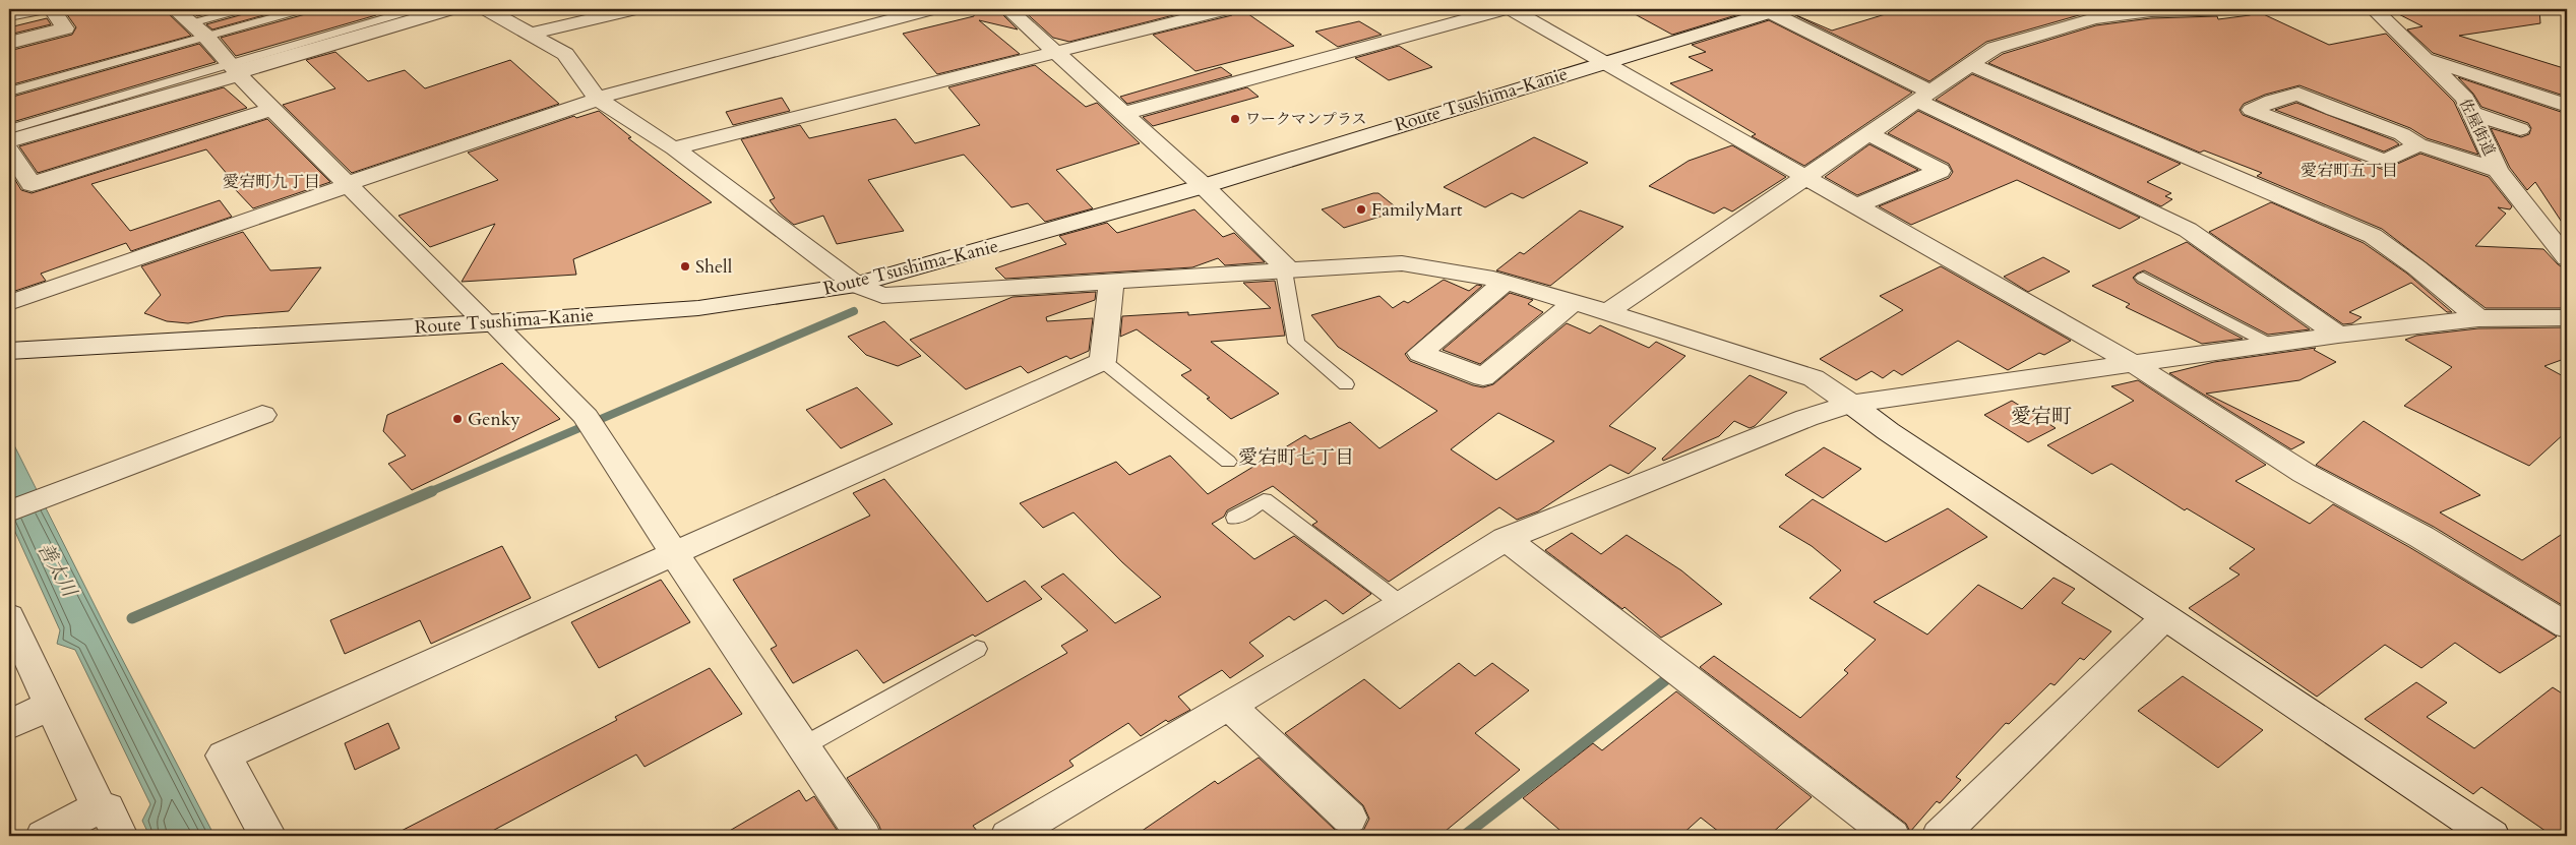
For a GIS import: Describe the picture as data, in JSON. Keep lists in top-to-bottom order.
{
  "streets": {
    "street": ["Route Tsushima-Kanie", "佐屋街道"]
  },
  "districts": [
    "愛宕町五丁目",
    "愛宕町九丁目",
    "愛宕町",
    "愛宕町七丁目"
  ],
  "water": ["善太川"],
  "places": [
    "ワークマンプラス",
    "FamilyMart",
    "Shell",
    "Genky"
  ]
}
